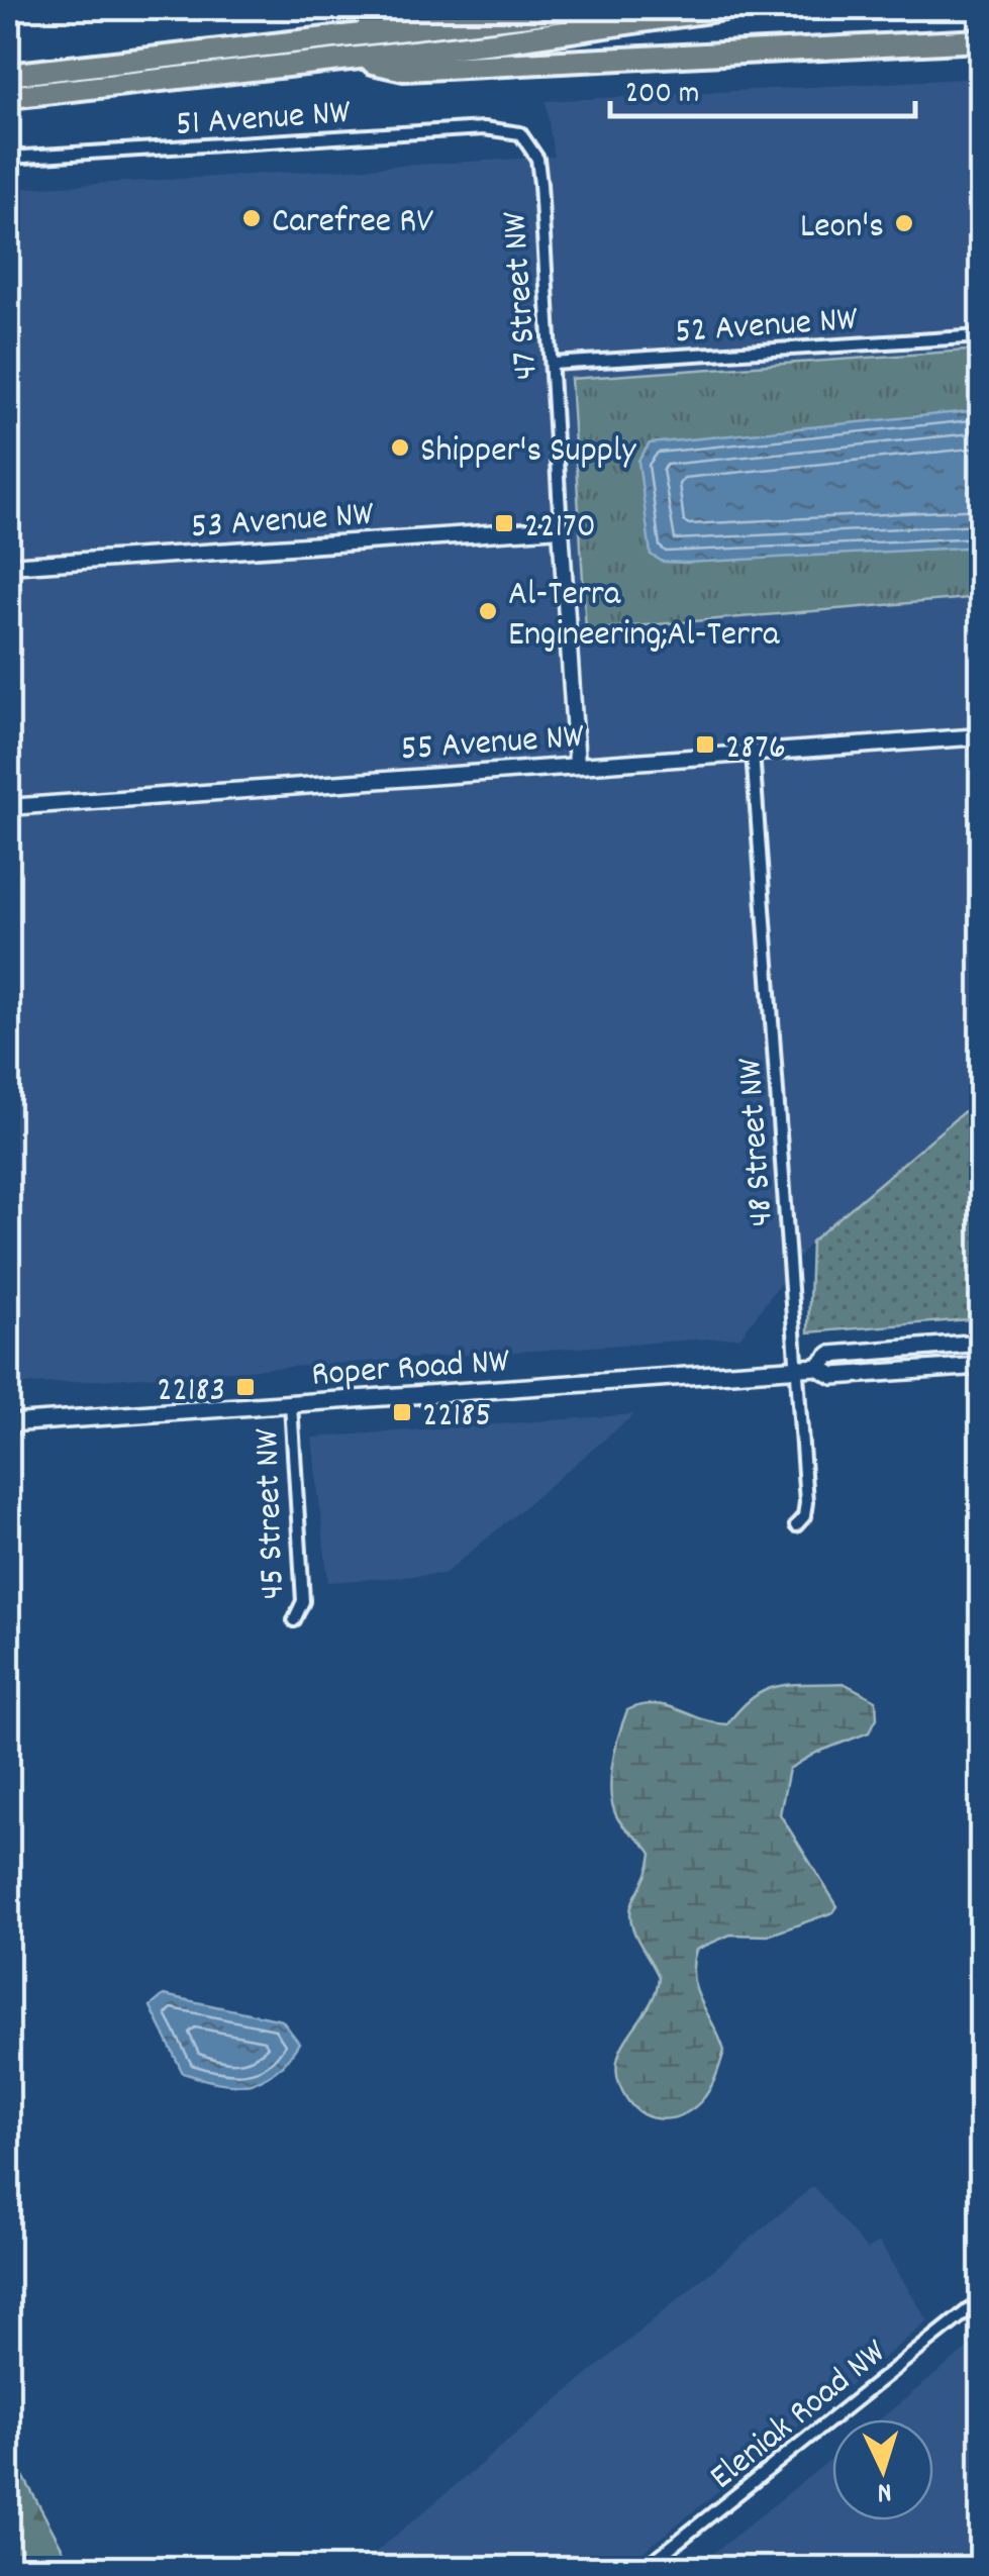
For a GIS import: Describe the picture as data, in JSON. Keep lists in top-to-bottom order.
{
  "streets": {
    "main road": ["Roper Road NW"],
    "street": [
      "51 Avenue NW",
      "47 Street NW",
      "52 Avenue NW",
      "53 Avenue NW",
      "55 Avenue NW",
      "48 Street NW",
      "45 Street NW",
      "Eleniak Road NW"
    ]
  },
  "crossings": [
    ["51 Avenue NW", "47 Street NW"],
    ["47 Street NW", "52 Avenue NW"],
    ["47 Street NW", "53 Avenue NW"],
    ["47 Street NW", "55 Avenue NW"],
    ["55 Avenue NW", "48 Street NW"],
    ["48 Street NW", "Roper Road NW"],
    ["Roper Road NW", "45 Street NW"]
  ],
  "places": {
    "other": [
      "Carefree RV",
      "Leon's",
      "Shipper's Supply",
      "Al-Terra Engineering;Al-Terra"
    ],
    "transit": [
      "22170",
      "2876",
      "22183",
      "22185"
    ]
  },
  "scale_bar": "200 m",
  "north": "bottom"
}
